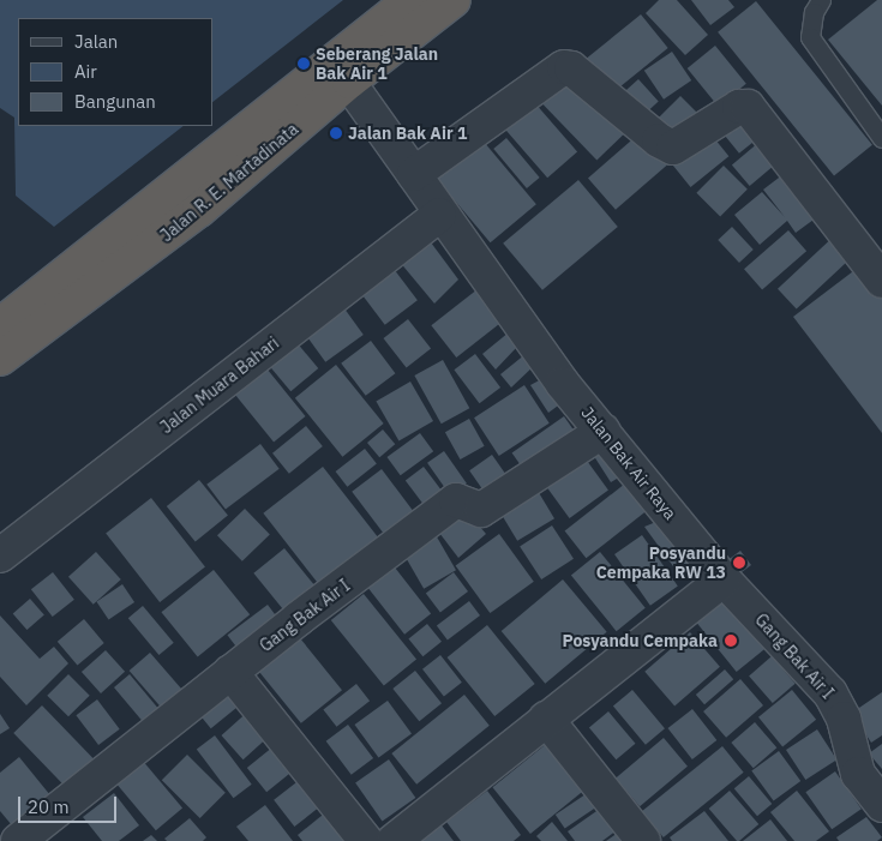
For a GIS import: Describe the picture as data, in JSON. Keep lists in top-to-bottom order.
{
  "streets": {
    "highway": ["Jalan R. E. Martadinata"],
    "street": ["Jalan Muara Bahari", "Jalan Bak Air Raya", "Gang Bak Air I"]
  },
  "crossings": [
    ["Jalan R. E. Martadinata", "Jalan Bak Air Raya"],
    ["Jalan Muara Bahari", "Jalan Bak Air Raya"],
    ["Jalan Bak Air Raya", "Gang Bak Air I"]
  ],
  "places": [
    "Seberang Jalan Bak Air 1",
    "Jalan Bak Air 1",
    "Posyandu Cempaka RW 13",
    "Posyandu Cempaka"
  ],
  "legend": ["Jalan", "Air", "Bangunan"],
  "scale_bar": "20 m"
}
